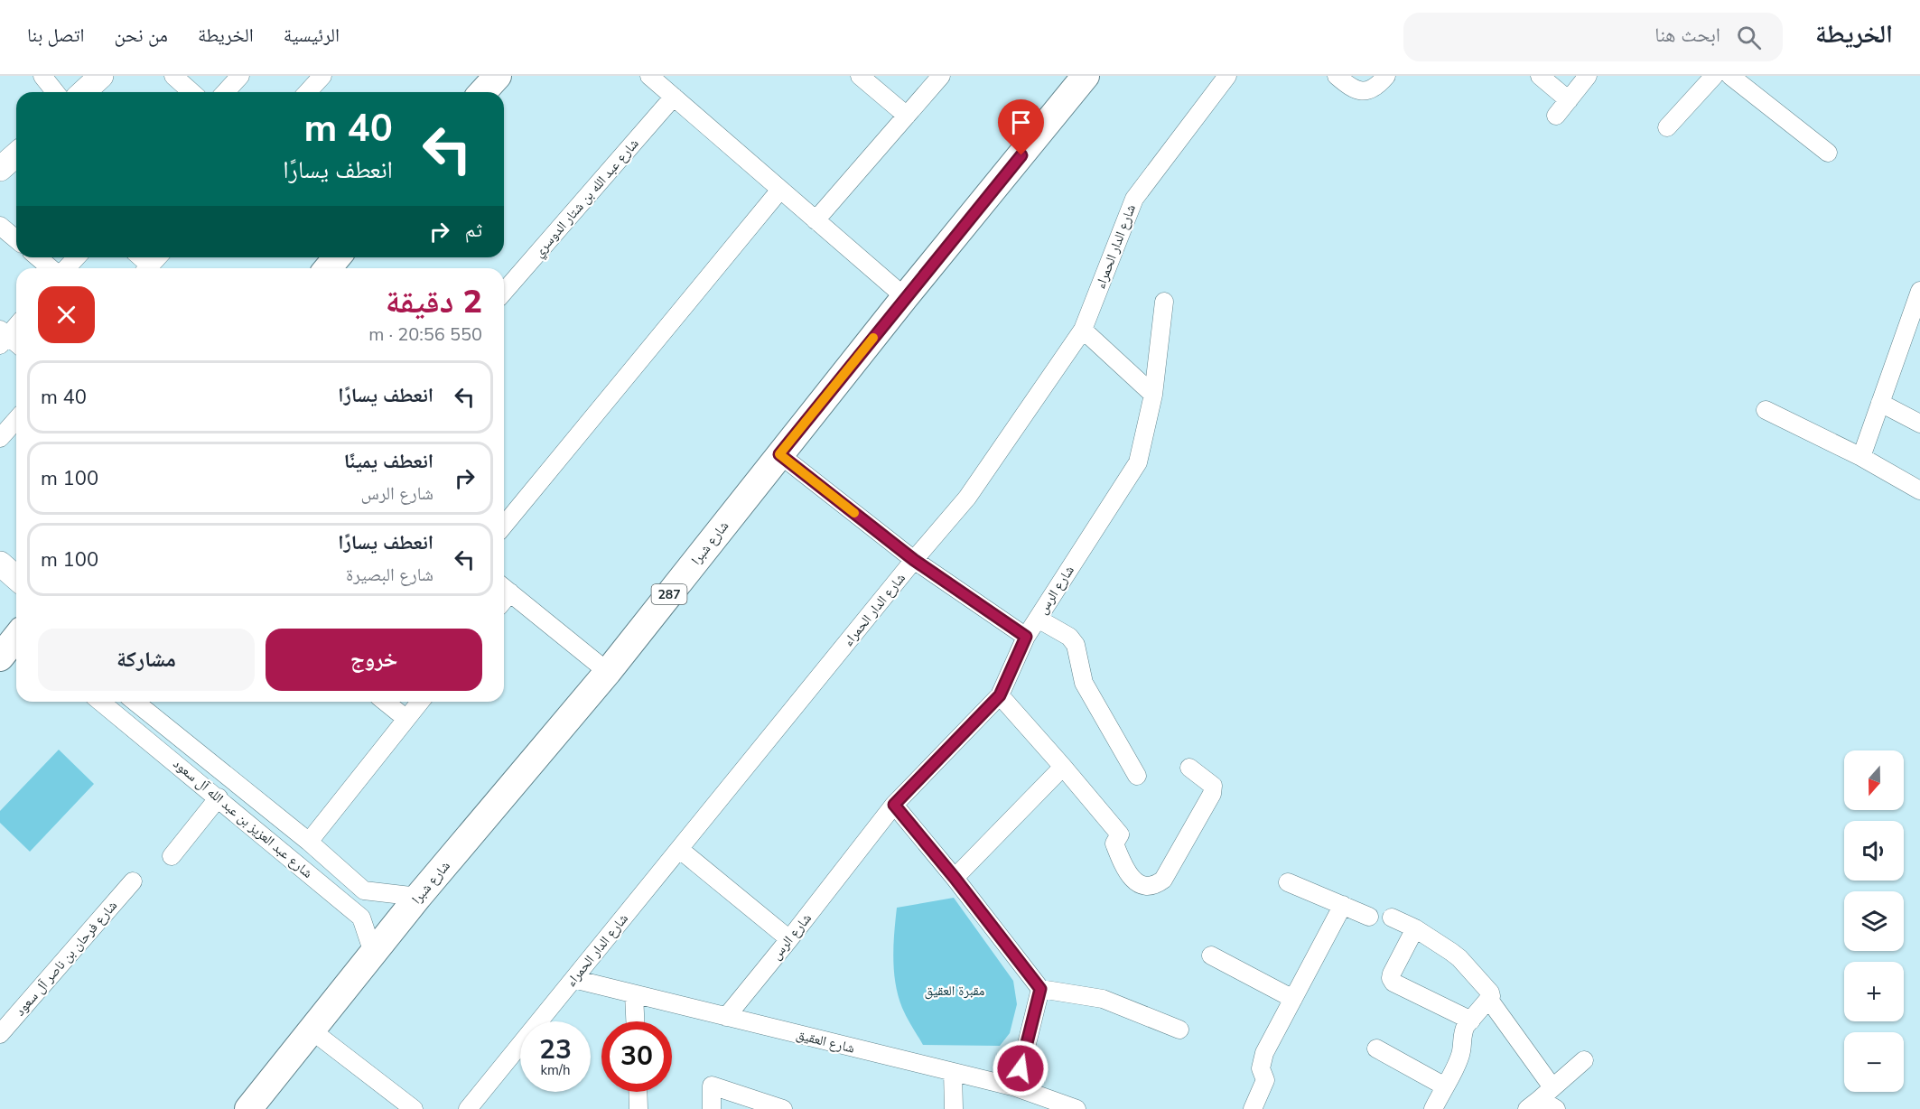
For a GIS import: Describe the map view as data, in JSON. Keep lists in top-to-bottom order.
{
  "streets": {
    "main road": ["شارع شبرا", "287"],
    "street": [
      "شارع عبد الله بن شتار الدوسري",
      "شارع الدار الحمراء",
      "شارع الرس",
      "شارع عبد العزيز بن عبد الله آل سعود",
      "شارع فرحان بن ناصر آل سعود",
      "شارع العقيق"
    ]
  },
  "crossings": [
    ["شارع الدار الحمراء", "شارع العقيق"],
    ["شارع شبرا", "شارع عبد العزيز بن عبد الله آل سعود"],
    ["شارع الرس", "شارع العقيق"]
  ],
  "parks": ["مقبرة العقيق"],
  "north": "bottom",
  "page": {
    "header": "الخريطة",
    "search": "ابحث هنا",
    "nav": [
      "الرئيسية",
      "الخريطة",
      "من نحن",
      "اتصل بنا"
    ],
    "turn": ["40 m", "انعطف يسارًا"],
    "then": "ثم",
    "heading": ["2 دقيقة", "550 m · 20:56"],
    "list": [
      {
        "name": "انعطف يسارًا",
        "value": "40 m"
      },
      {
        "name": "انعطف يمينًا",
        "note": "شارع الرس",
        "value": "100 m"
      },
      {
        "name": "انعطف يسارًا",
        "note": "شارع البصيرة",
        "value": "100 m"
      }
    ],
    "buttons": ["خروج", "مشاركة"],
    "map_buttons": ["+", "−"],
    "speed": "23 km/h",
    "limit": "30"
  }
}
